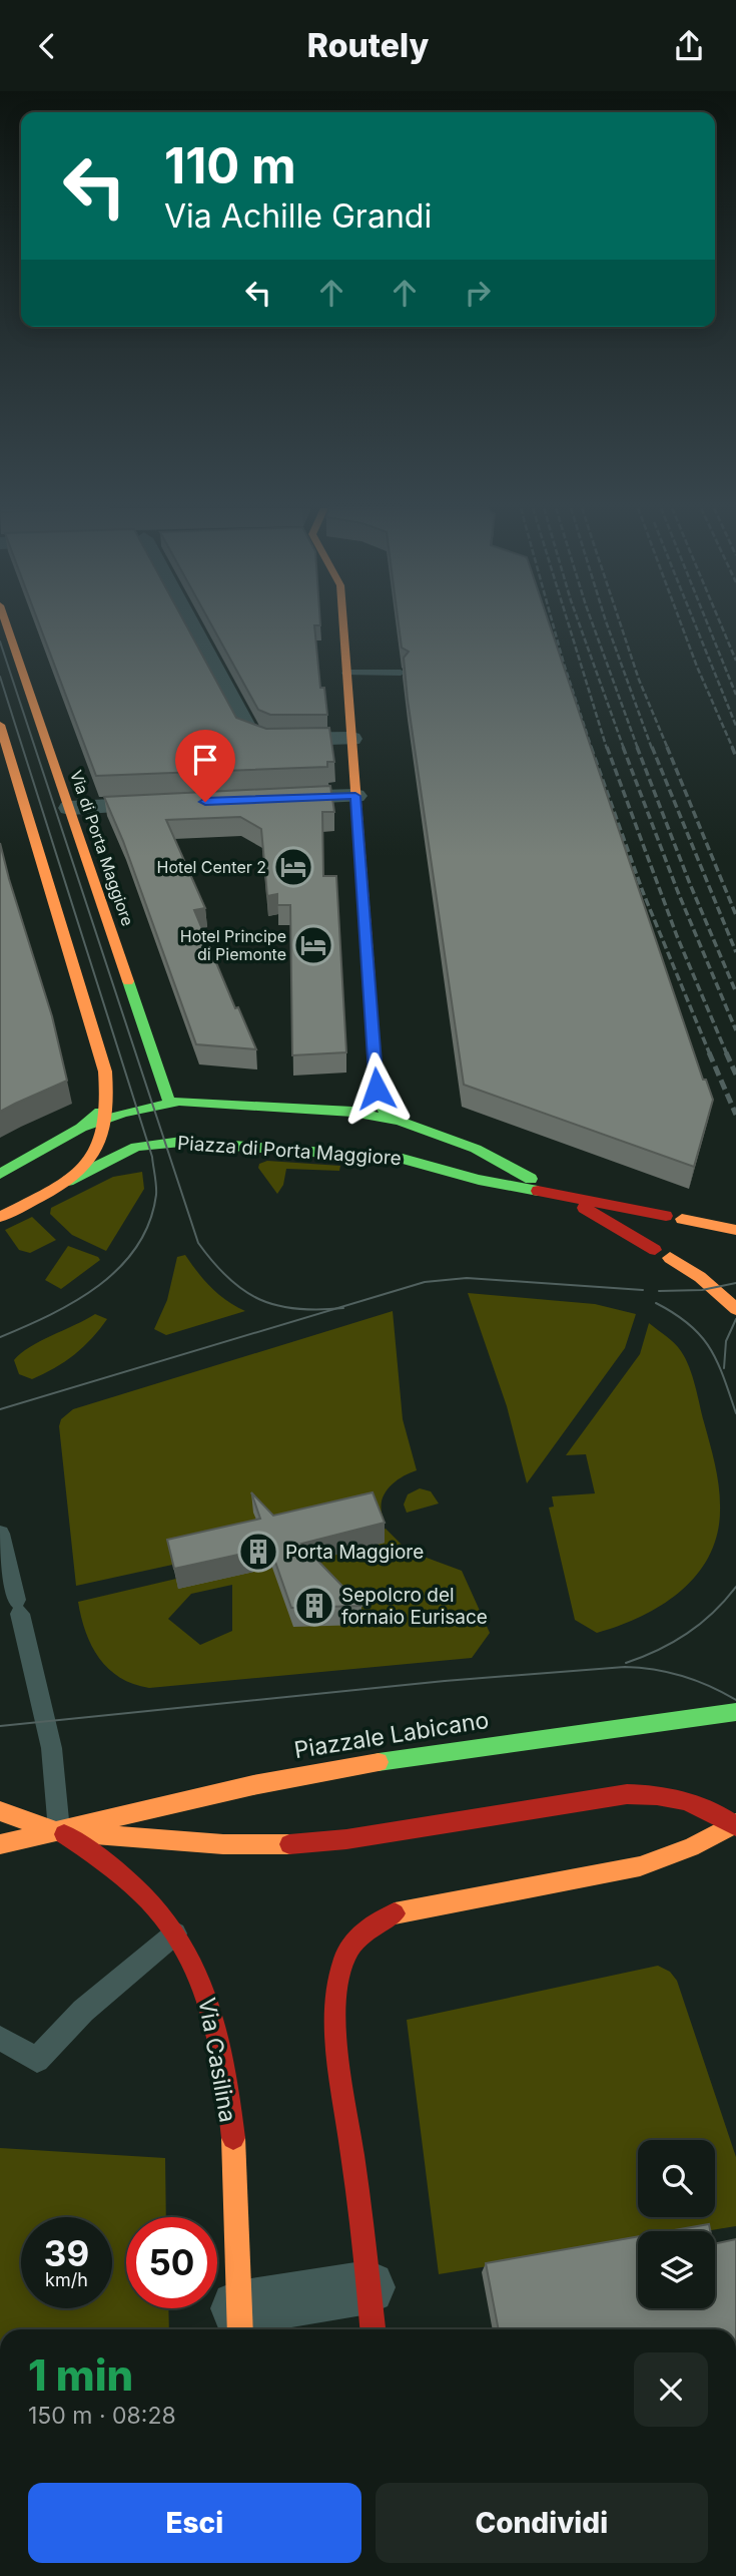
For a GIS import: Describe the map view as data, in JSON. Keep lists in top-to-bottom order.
{
  "streets": {
    "main road": [
      "Via di Porta Maggiore",
      "Piazza di Porta Maggiore",
      "Piazzale Labicano",
      "Via Casilina"
    ]
  },
  "crossings": [
    ["Via di Porta Maggiore", "Piazza di Porta Maggiore"],
    ["Piazzale Labicano", "Via Casilina"]
  ],
  "places": {
    "hotel": ["Hotel Center 2", "Hotel Principe di Piemonte"],
    "building": ["Porta Maggiore", "Sepolcro del fornaio Eurisace"]
  },
  "page": {
    "header": "Routely",
    "turn": ["110 m", "Via Achille Grandi"],
    "speed": "39 km/h",
    "limit": "50",
    "heading": ["1 min", "150 m · 08:28"],
    "buttons": ["Esci", "Condividi"]
  }
}
